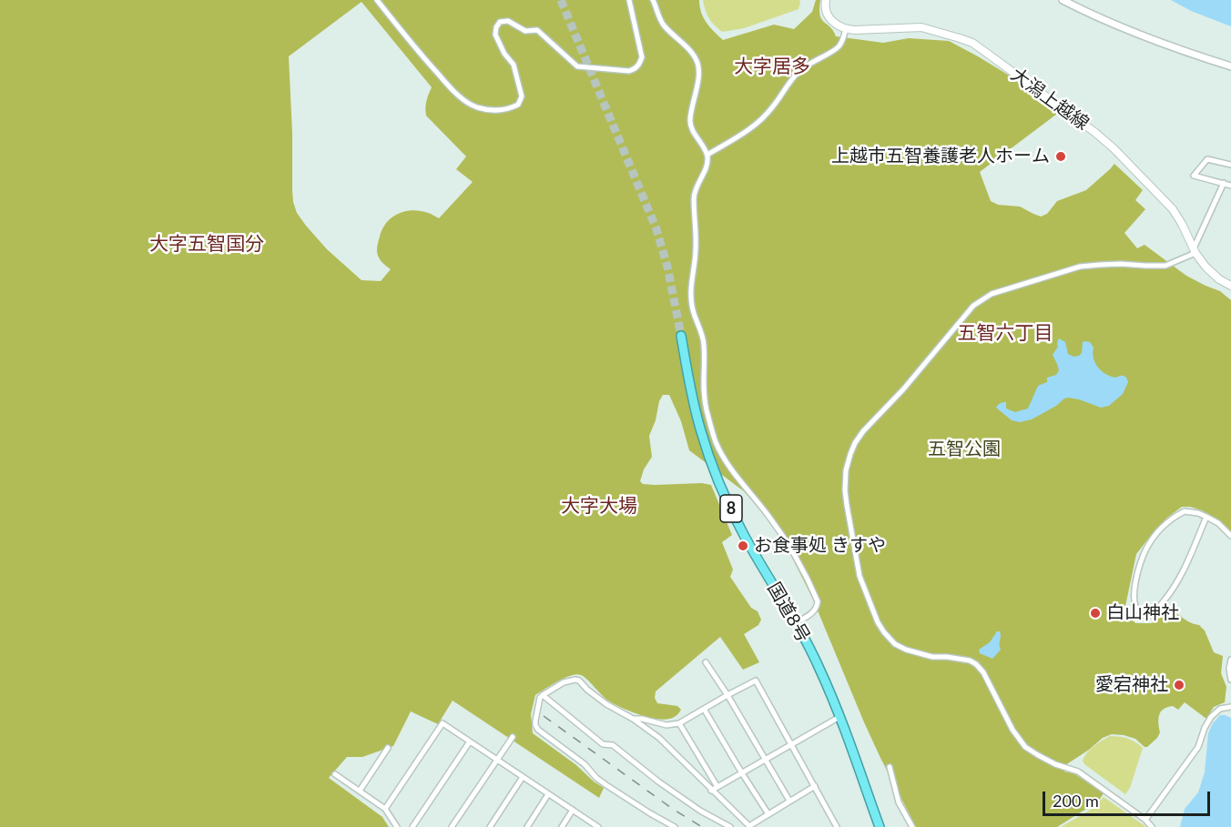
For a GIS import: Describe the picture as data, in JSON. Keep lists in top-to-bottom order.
{
  "streets": {
    "highway": ["8", "国道8号"],
    "main road": ["大潟上越線"]
  },
  "districts": [
    "大字居多",
    "大字五智国分",
    "五智六丁目",
    "大字大場"
  ],
  "parks": ["五智公園"],
  "places": [
    "上越市五智養護老人ホーム",
    "お食事処 きすや",
    "白山神社",
    "愛宕神社"
  ],
  "scale_bar": "200 m"
}
